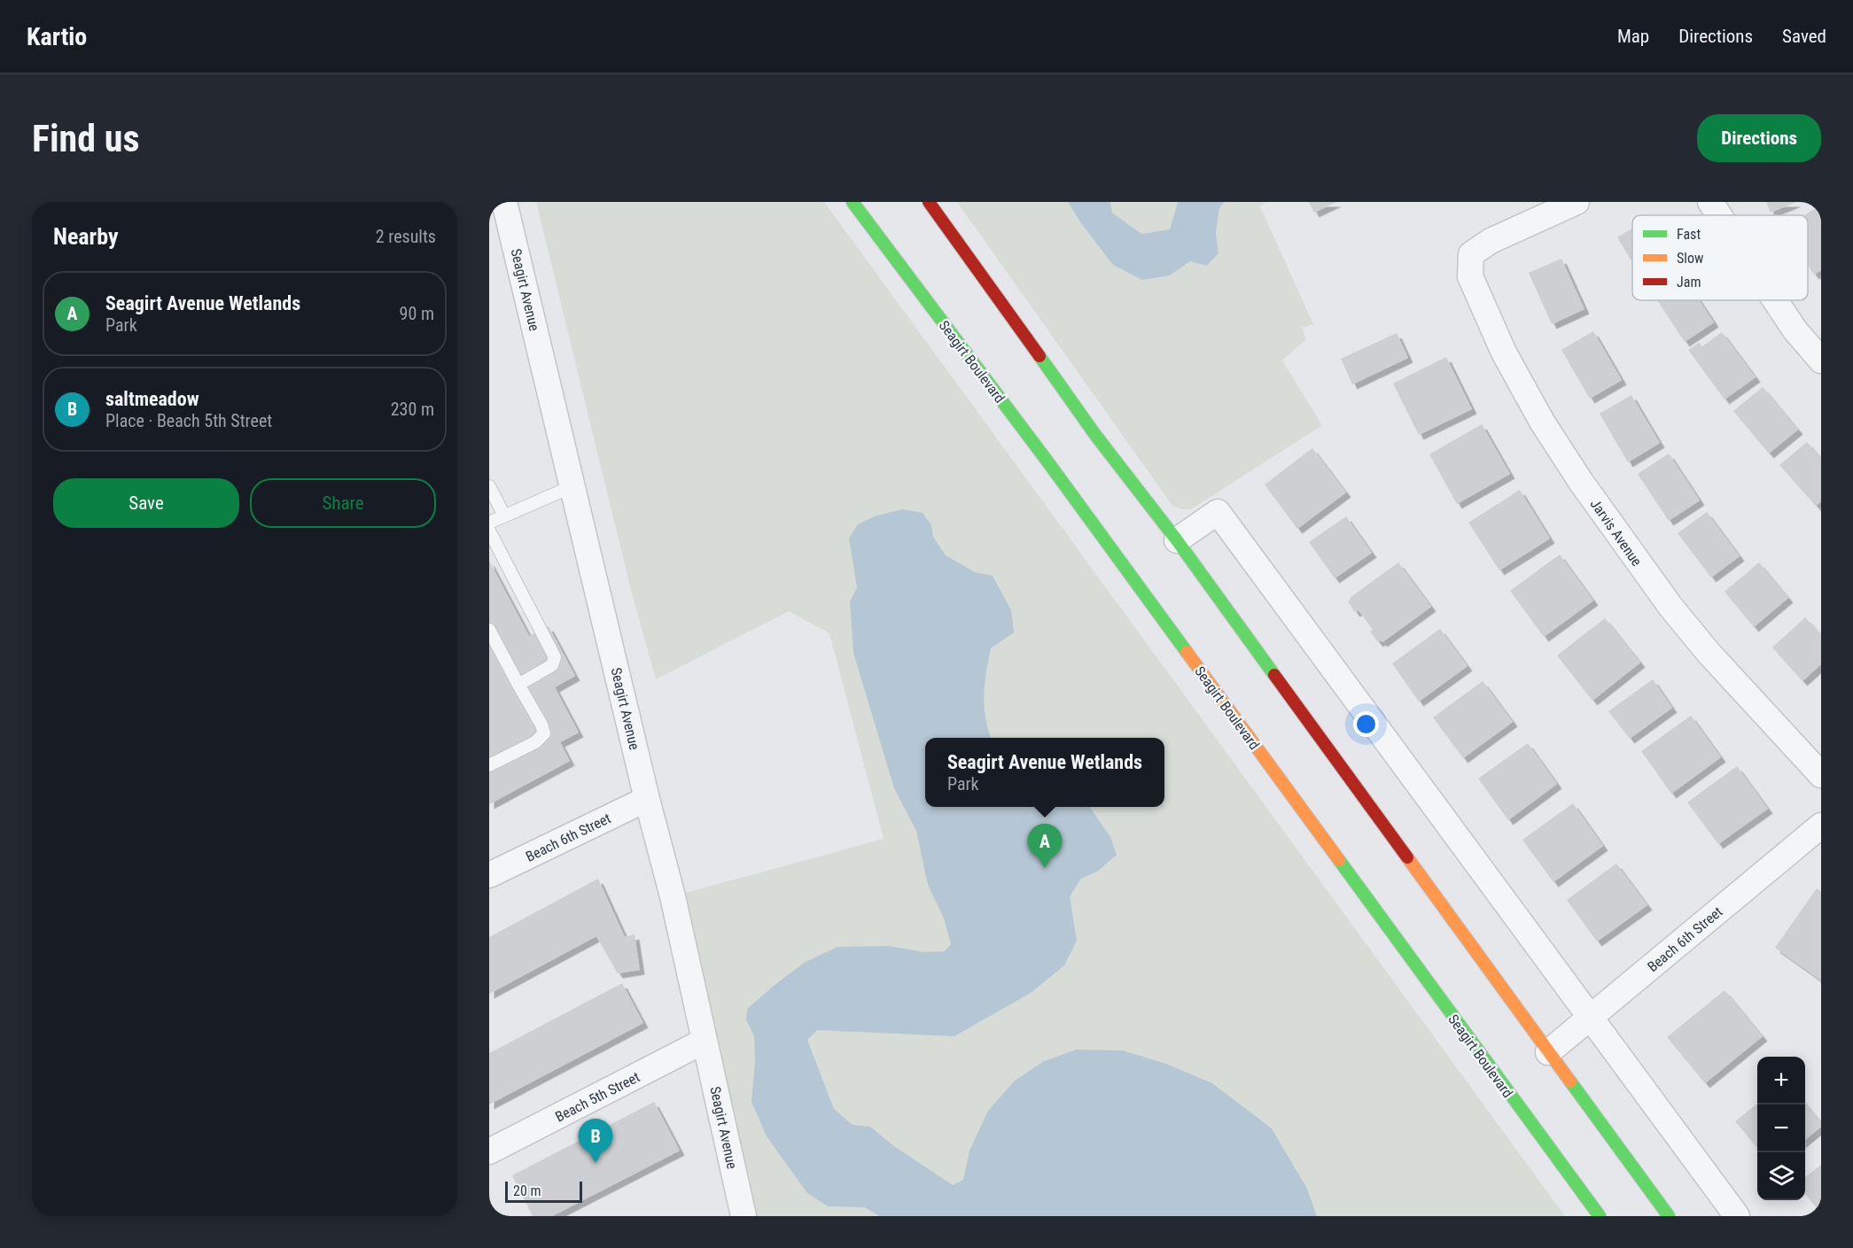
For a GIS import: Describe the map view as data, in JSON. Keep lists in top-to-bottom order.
{
  "streets": {
    "main road": ["Seagirt Boulevard"],
    "street": [
      "Seagirt Avenue",
      "Jarvis Avenue",
      "Beach 6th Street",
      "Beach 5th Street"
    ]
  },
  "crossings": [
    ["Seagirt Avenue", "Beach 6th Street"],
    ["Seagirt Avenue", "Beach 5th Street"]
  ],
  "legend": ["Fast", "Slow", "Jam"],
  "scale_bar": "20 m",
  "page": {
    "header": "Kartio",
    "nav": ["Map", "Directions", "Saved"],
    "buttons": [
      "Directions",
      ["Save", "Share"]
    ],
    "title": "Find us",
    "heading": ["Nearby", "2 results"],
    "list": [
      {
        "mark": "A",
        "name": "Seagirt Avenue Wetlands",
        "note": "Park",
        "value": "90 m"
      },
      {
        "mark": "B",
        "name": "saltmeadow",
        "note": "Place · Beach 5th Street",
        "value": "230 m"
      }
    ],
    "popup": ["Seagirt Avenue Wetlands", "Park"],
    "pins": ["A", "B"],
    "map_buttons": ["+", "−"],
    "scale": "20 m"
  }
}
